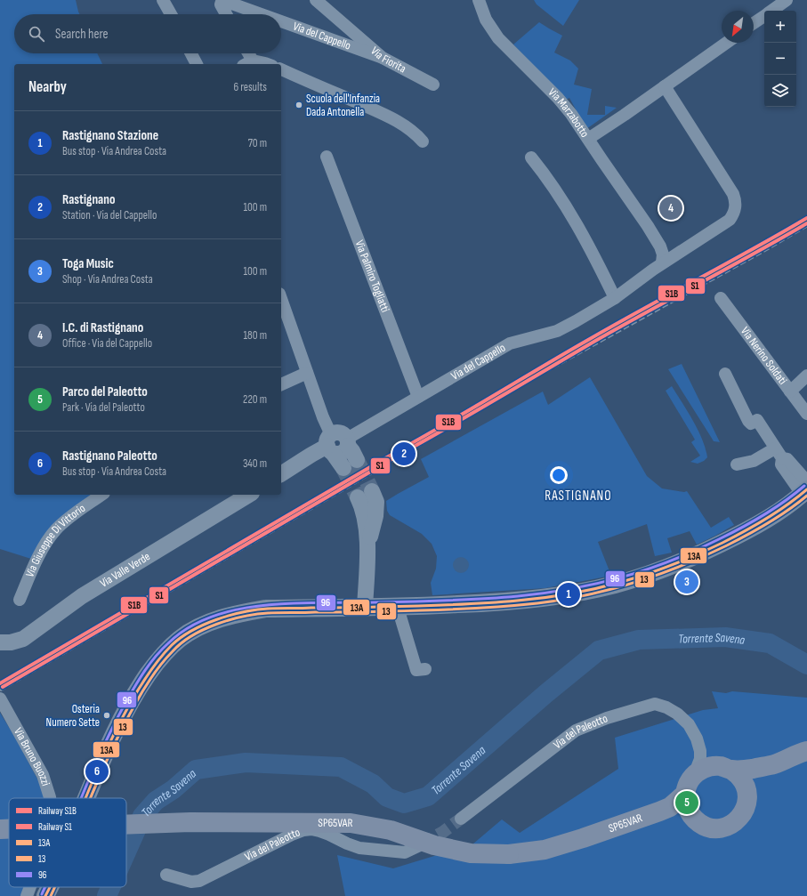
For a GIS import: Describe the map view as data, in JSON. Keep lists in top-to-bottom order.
{
  "streets": {
    "main road": ["SP65VAR"],
    "street": [
      "Via del Cappello",
      "Via Fiorita",
      "Via Marzabotto",
      "Via Palmiro Togliatti",
      "Via Nerino Soldati",
      "Via Giuseppe Di Vittorio",
      "Via Valle Verde",
      "Via del Paleotto",
      "Via Bruno Buozzi"
    ]
  },
  "crossings": [
    ["Via del Cappello", "Via Fiorita"],
    ["Via del Cappello", "Via Marzabotto"],
    ["Via del Cappello", "Via Palmiro Togliatti"]
  ],
  "districts": ["RASTIGNANO"],
  "water": ["Torrente Savena"],
  "places": ["Scuola dell'Infanzia Dada Antonella", "Osteria Numero Sette"],
  "lines": [
    "rail line S1B",
    "rail line S1",
    "transit line 96",
    "transit line 13A",
    "transit line 13"
  ],
  "legend": [
    "Railway S1B",
    "Railway S1",
    "13A",
    "13",
    "96"
  ],
  "north": "bottom left",
  "page": {
    "map_buttons": ["+", "−"],
    "search": "Search here",
    "heading": ["Nearby", "6 results"],
    "list": [
      {
        "mark": "1",
        "name": "Rastignano Stazione",
        "note": "Bus stop · Via Andrea Costa",
        "value": "70 m"
      },
      {
        "mark": "2",
        "name": "Rastignano",
        "note": "Station · Via del Cappello",
        "value": "100 m"
      },
      {
        "mark": "3",
        "name": "Toga Music",
        "note": "Shop · Via Andrea Costa",
        "value": "100 m"
      },
      {
        "mark": "4",
        "name": "I.C. di Rastignano",
        "note": "Office · Via del Cappello",
        "value": "180 m"
      },
      {
        "mark": "5",
        "name": "Parco del Paleotto",
        "note": "Park · Via del Paleotto",
        "value": "220 m"
      },
      {
        "mark": "6",
        "name": "Rastignano Paleotto",
        "note": "Bus stop · Via Andrea Costa",
        "value": "340 m"
      }
    ],
    "pins": [
      "4",
      "2",
      "3",
      "1",
      "6",
      "5"
    ]
  }
}
